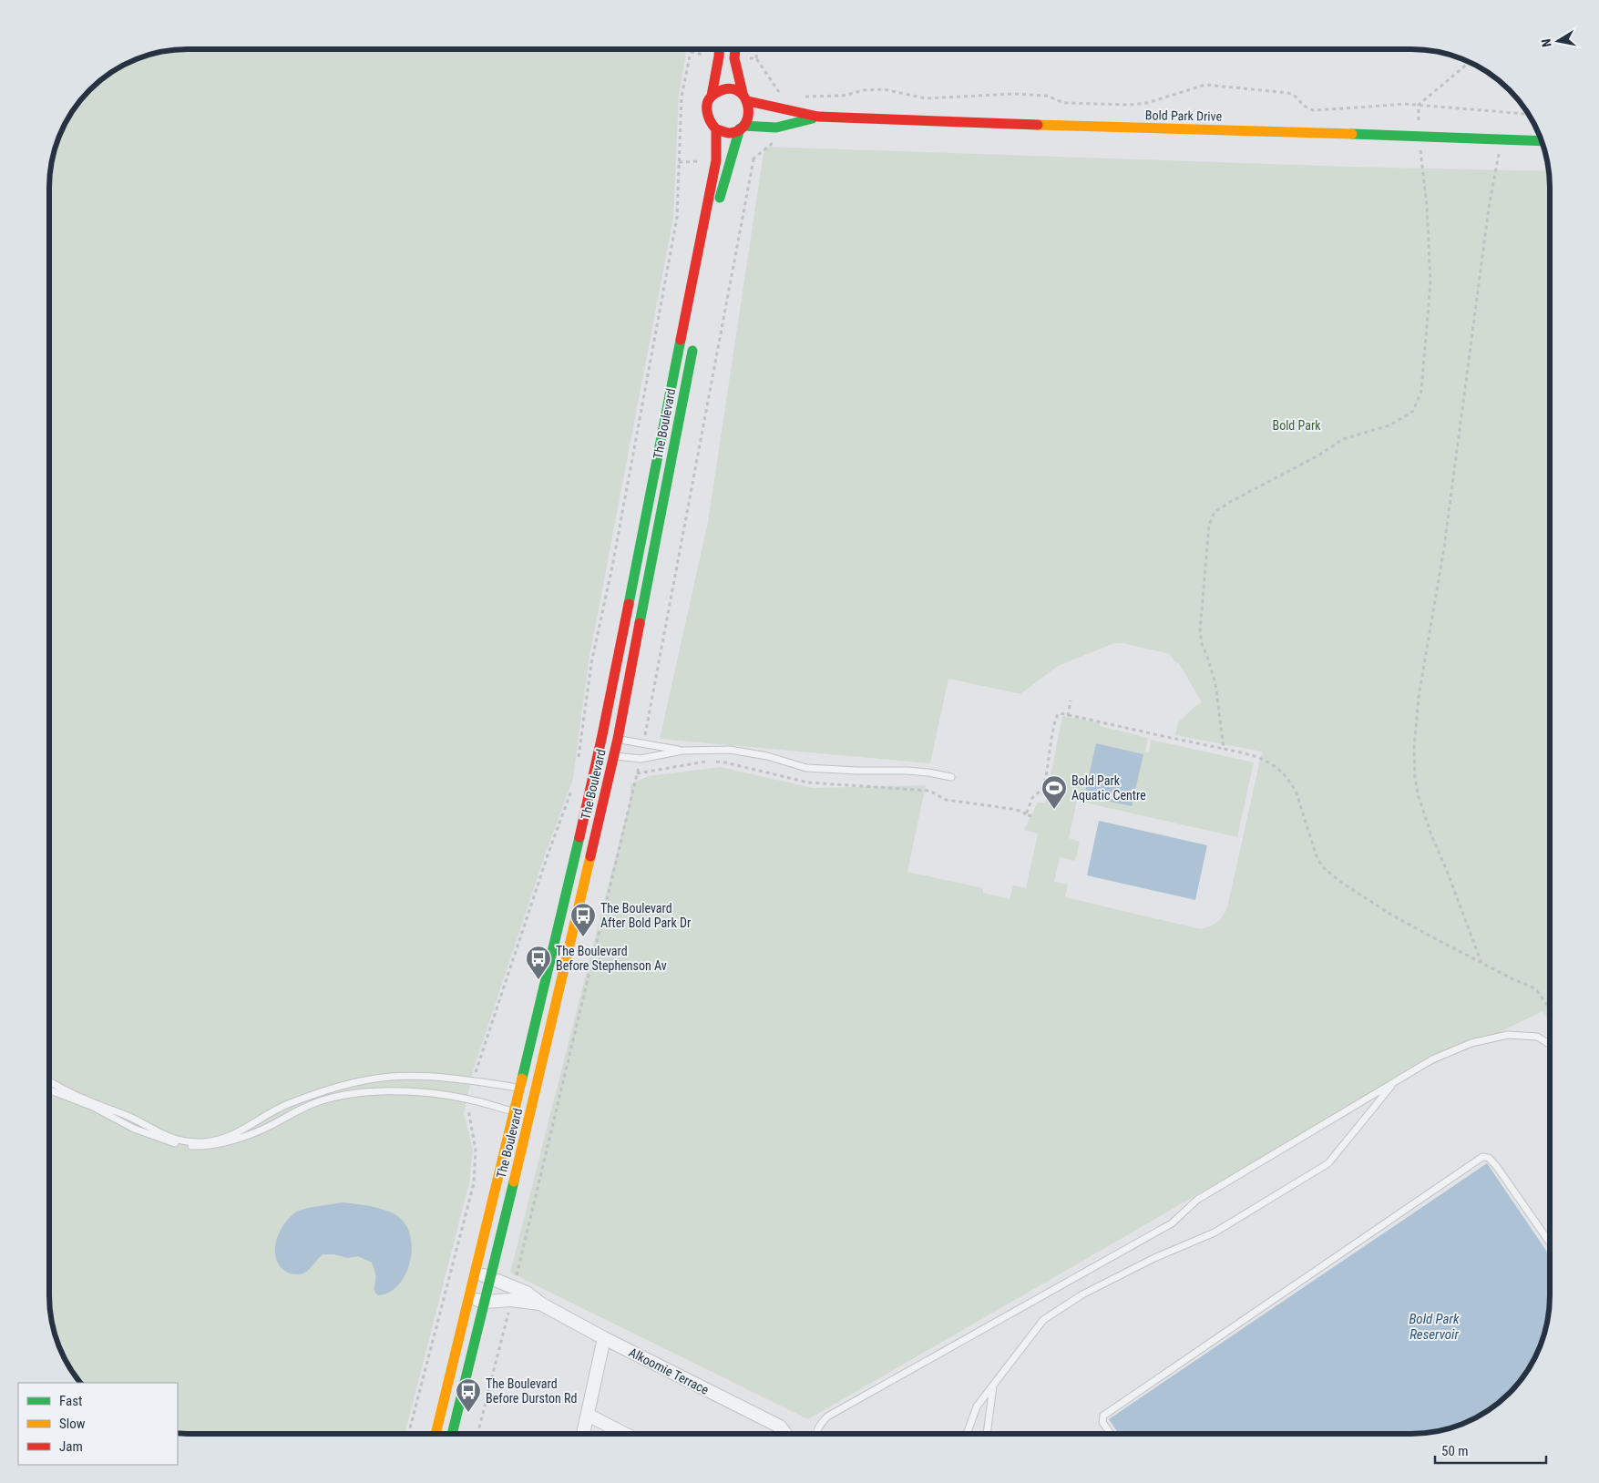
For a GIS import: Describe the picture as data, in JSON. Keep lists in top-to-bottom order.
{
  "streets": {
    "main road": ["Bold Park Drive", "The Boulevard"],
    "street": ["Alkoomie Terrace"]
  },
  "crossings": [
    ["Bold Park Drive", "The Boulevard"],
    ["The Boulevard", "Alkoomie Terrace"]
  ],
  "water": ["Bold Park Reservoir"],
  "parks": ["Bold Park"],
  "places": {
    "sports": ["Bold Park Aquatic Centre"],
    "bus stop": ["The Boulevard After Bold Park Dr", "The Boulevard Before Stephenson Av", "The Boulevard Before Durston Rd"]
  },
  "legend": ["Fast", "Slow", "Jam"],
  "scale_bar": "50 m",
  "north": "left"
}
